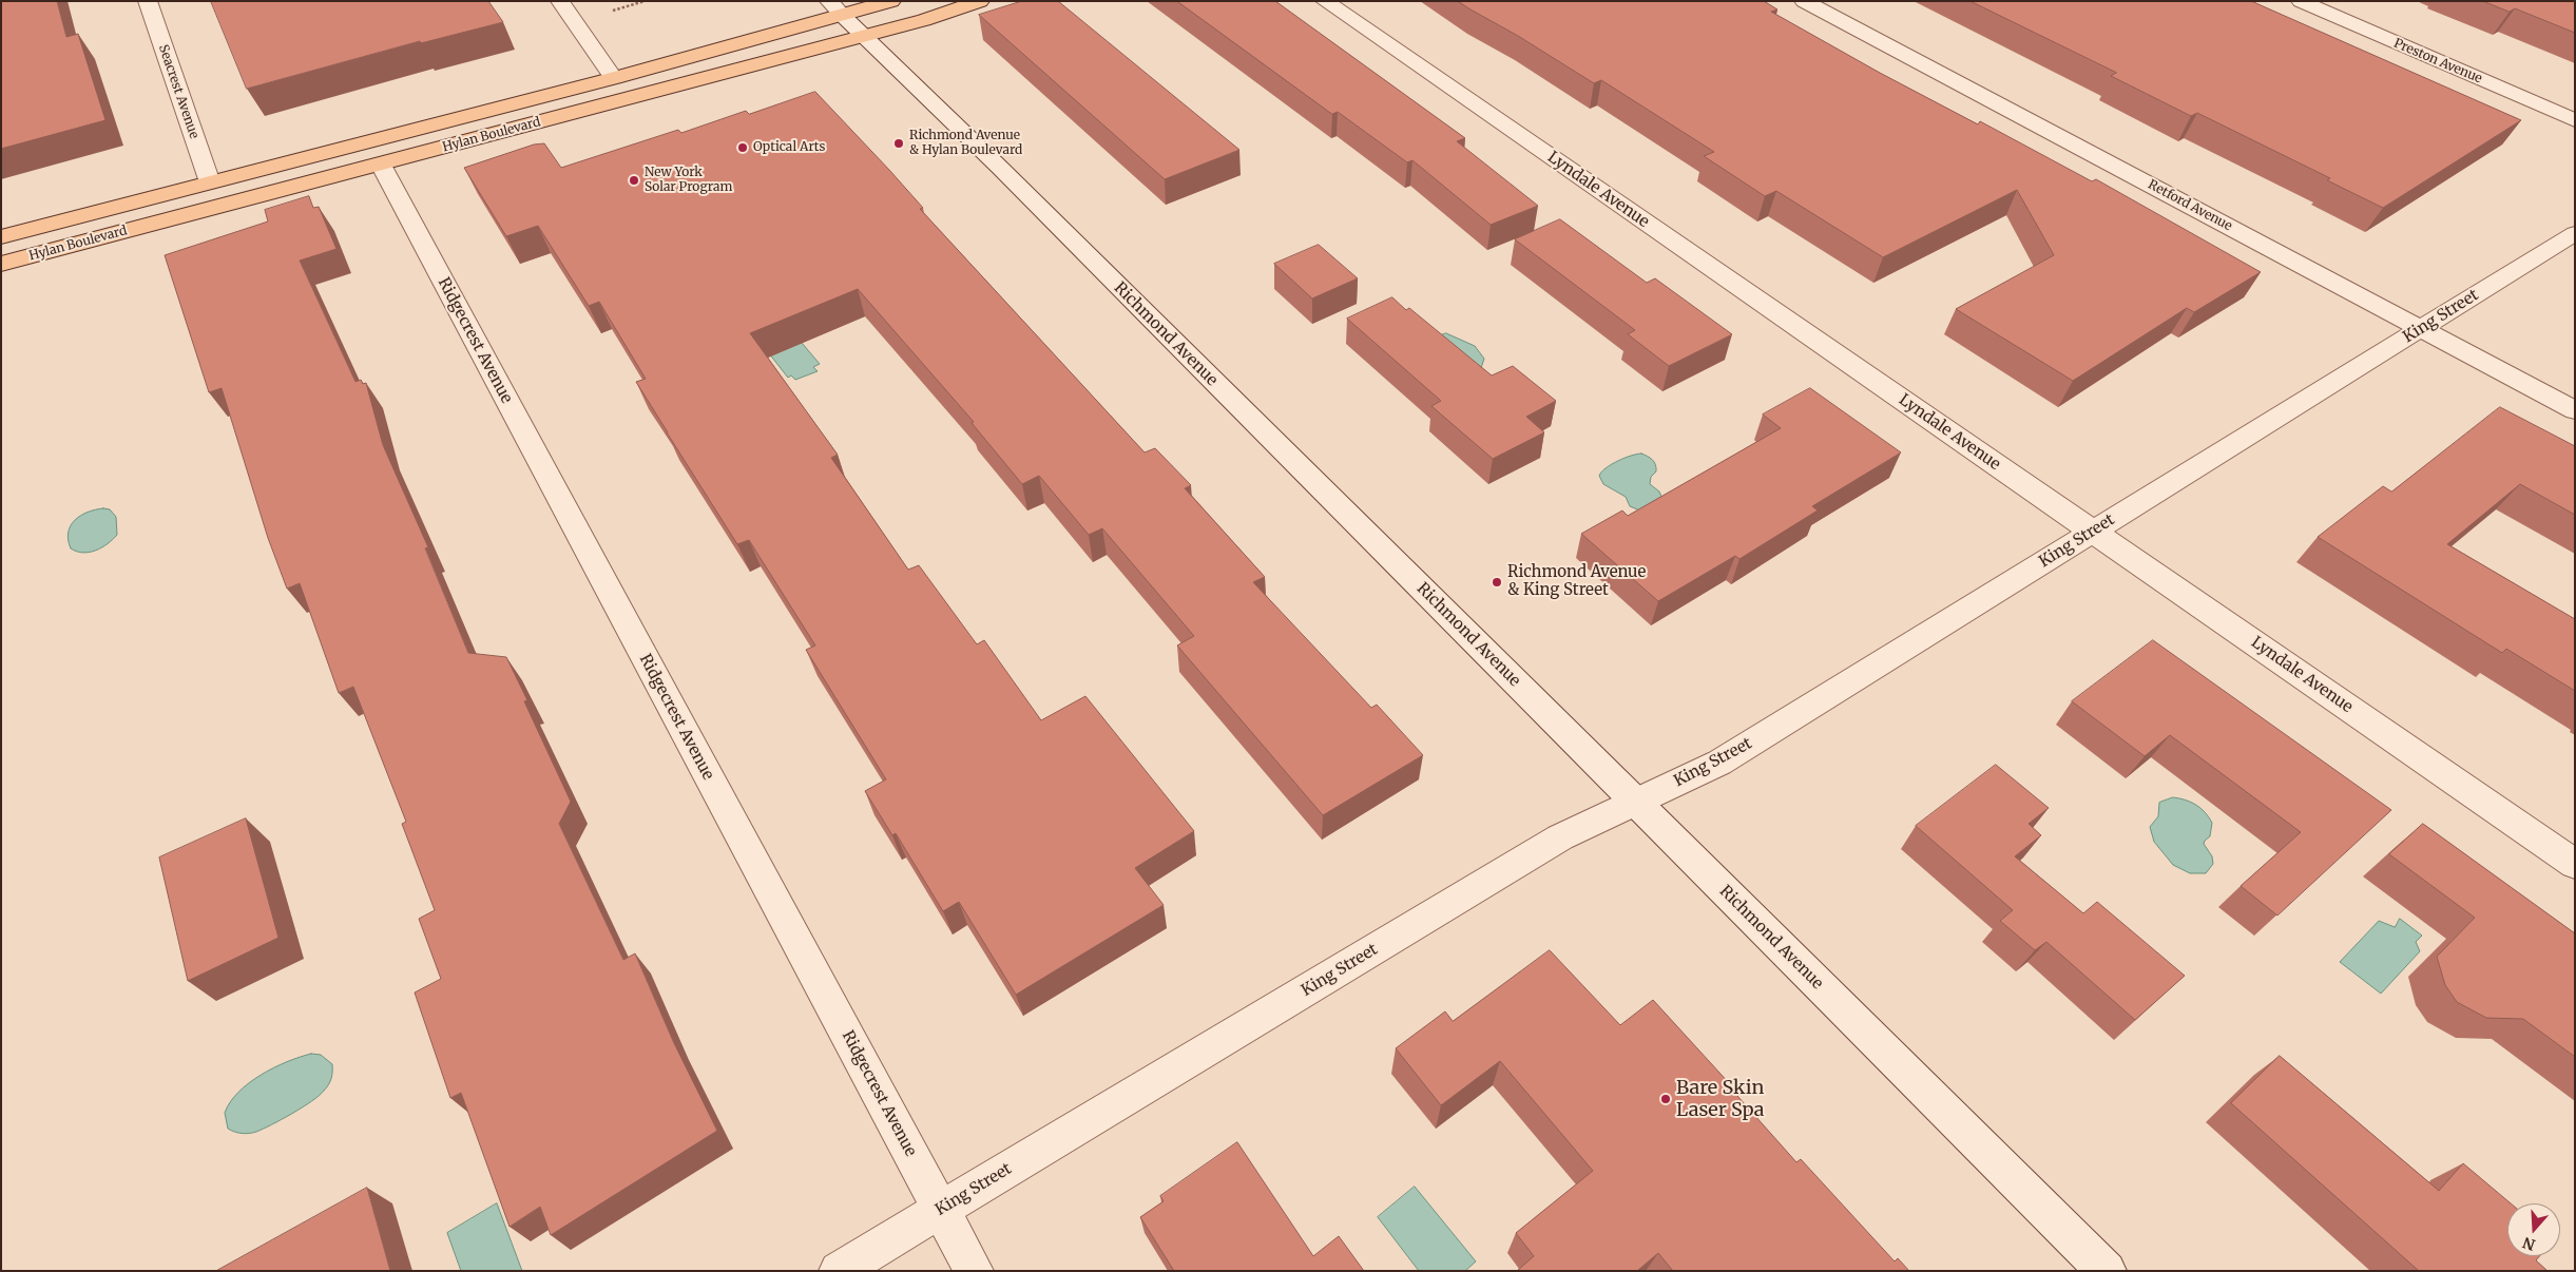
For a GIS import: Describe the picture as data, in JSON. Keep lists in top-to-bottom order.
{
  "streets": {
    "main road": ["Hylan Boulevard"],
    "street": [
      "Preston Avenue",
      "Seacrest Avenue",
      "Lyndale Avenue",
      "Retford Avenue",
      "King Street",
      "Richmond Avenue",
      "Ridgecrest Avenue"
    ]
  },
  "crossings": [
    ["Seacrest Avenue", "Hylan Boulevard"],
    ["Hylan Boulevard", "Richmond Avenue"],
    ["Hylan Boulevard", "Ridgecrest Avenue"],
    ["Lyndale Avenue", "King Street"],
    ["Retford Avenue", "King Street"],
    ["King Street", "Richmond Avenue"],
    ["King Street", "Ridgecrest Avenue"]
  ],
  "places": [
    "Richmond Avenue & Hylan Boulevard",
    "Optical Arts",
    "New York Solar Program",
    "Richmond Avenue & King Street",
    "Bare Skin Laser Spa"
  ],
  "north": "bottom"
}
